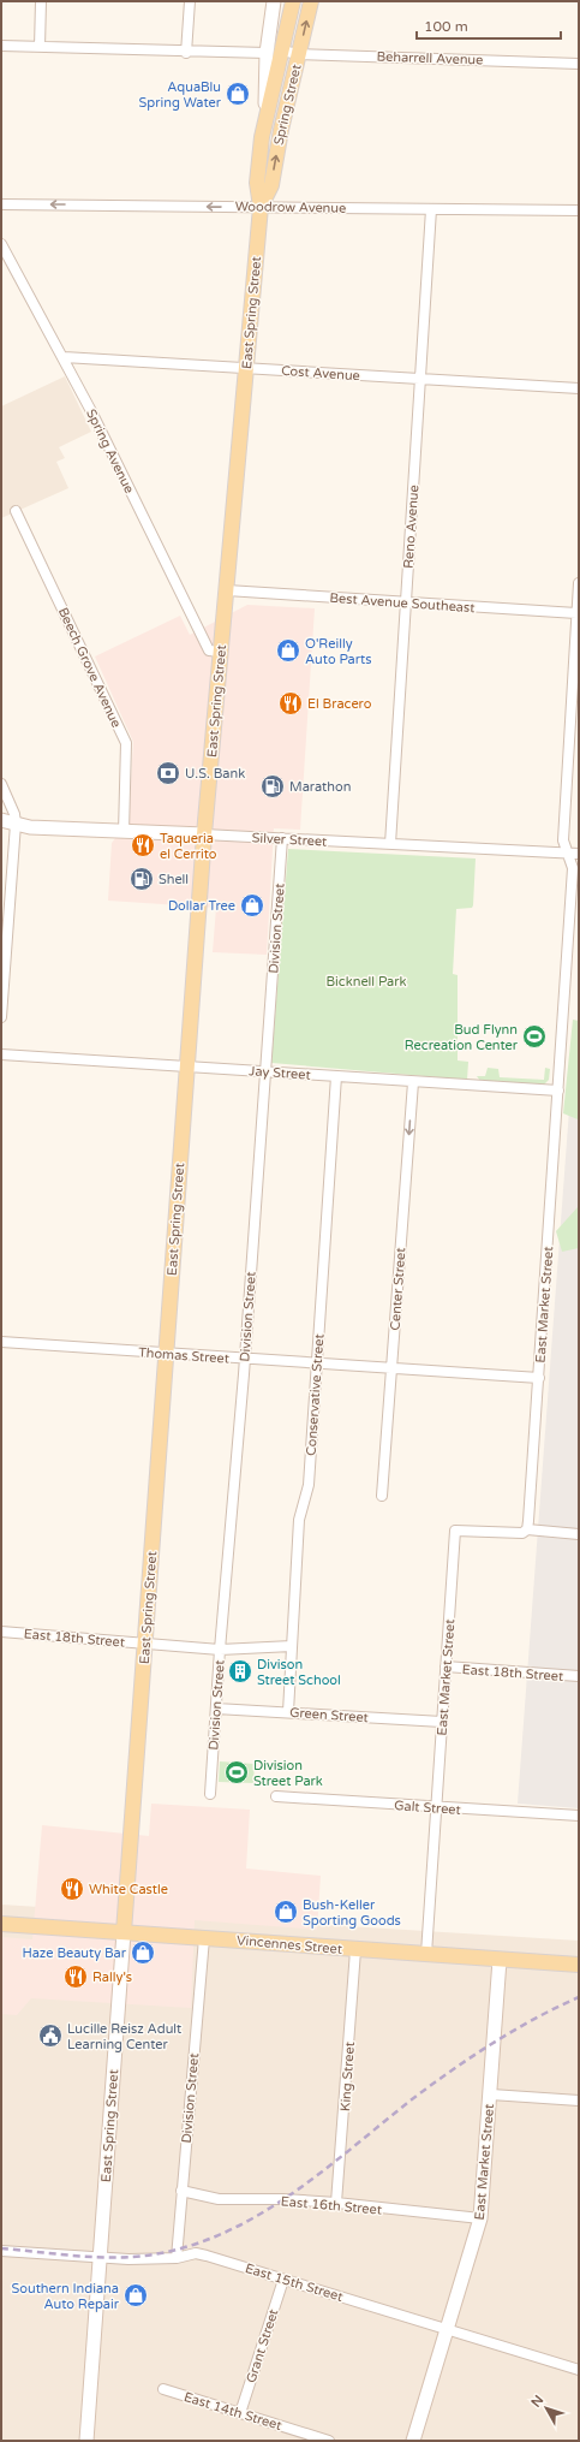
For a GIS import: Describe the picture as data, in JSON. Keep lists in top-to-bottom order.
{
  "streets": {
    "main road": [
      "Spring Street",
      "East Spring Street",
      "Silver Street",
      "East Market Street",
      "Vincennes Street"
    ],
    "street": [
      "Beharrell Avenue",
      "Woodrow Avenue",
      "Cost Avenue",
      "Spring Avenue",
      "Reno Avenue",
      "Best Avenue Southeast",
      "Beech Grove Avenue",
      "Division Street",
      "Jay Street",
      "Center Street",
      "Thomas Street",
      "Conservative Street",
      "East 18th Street",
      "Green Street",
      "Galt Street",
      "King Street",
      "East 16th Street",
      "East 15th Street",
      "Grant Street",
      "East 14th Street"
    ]
  },
  "crossings": [
    ["Beharrell Avenue", "Spring Street"],
    ["Beharrell Avenue", "East Spring Street"],
    ["Spring Street", "Woodrow Avenue"],
    ["Spring Street", "East Spring Street"],
    ["Woodrow Avenue", "East Spring Street"],
    ["Woodrow Avenue", "Reno Avenue"],
    ["East Spring Street", "Cost Avenue"],
    ["East Spring Street", "Spring Avenue"],
    ["East Spring Street", "Best Avenue Southeast"],
    ["East Spring Street", "Silver Street"],
    ["East Spring Street", "Jay Street"],
    ["East Spring Street", "Thomas Street"],
    ["East Spring Street", "East 18th Street"],
    ["East Spring Street", "Vincennes Street"],
    ["East Spring Street", "East 15th Street"],
    ["Cost Avenue", "Spring Avenue"],
    ["Cost Avenue", "Reno Avenue"],
    ["Reno Avenue", "Best Avenue Southeast"],
    ["Reno Avenue", "Silver Street"],
    ["Best Avenue Southeast", "East Market Street"],
    ["Beech Grove Avenue", "Silver Street"],
    ["Silver Street", "Division Street"],
    ["Silver Street", "East Market Street"],
    ["Division Street", "Jay Street"],
    ["Division Street", "Thomas Street"],
    ["Division Street", "East 18th Street"],
    ["Division Street", "Green Street"],
    ["Division Street", "Vincennes Street"],
    ["Division Street", "East 16th Street"],
    ["Division Street", "East 15th Street"],
    ["Jay Street", "Center Street"],
    ["Jay Street", "East Market Street"],
    ["Jay Street", "Conservative Street"],
    ["Center Street", "Thomas Street"],
    ["East Market Street", "Thomas Street"],
    ["East Market Street", "East 18th Street"],
    ["East Market Street", "Green Street"],
    ["East Market Street", "Galt Street"],
    ["East Market Street", "Vincennes Street"],
    ["East Market Street", "East 16th Street"],
    ["East Market Street", "East 15th Street"],
    ["Thomas Street", "Conservative Street"],
    ["Conservative Street", "East 18th Street"],
    ["Conservative Street", "Green Street"],
    ["Vincennes Street", "King Street"],
    ["King Street", "East 16th Street"],
    ["East 15th Street", "Grant Street"],
    ["Grant Street", "East 14th Street"]
  ],
  "one_way": ["Woodrow Avenue", "Center Street"],
  "parks": ["Bicknell Park"],
  "places": {
    "shop": [
      "AquaBlu Spring Water",
      "O'Reilly Auto Parts",
      "Dollar Tree",
      "Bush-Keller Sporting Goods",
      "Haze Beauty Bar",
      "Southern Indiana Auto Repair"
    ],
    "restaurant": [
      "El Bracero",
      "Taqueria el Cerrito",
      "White Castle",
      "Rally's"
    ],
    "bank": ["U.S. Bank"],
    "fuel station": ["Marathon", "Shell"],
    "sports": ["Bud Flynn Recreation Center", "Division Street Park"],
    "building": ["Divison Street School"],
    "public building": ["Lucille Reisz Adult Learning Center"]
  },
  "scale_bar": "100 m",
  "north": "top left"
}
